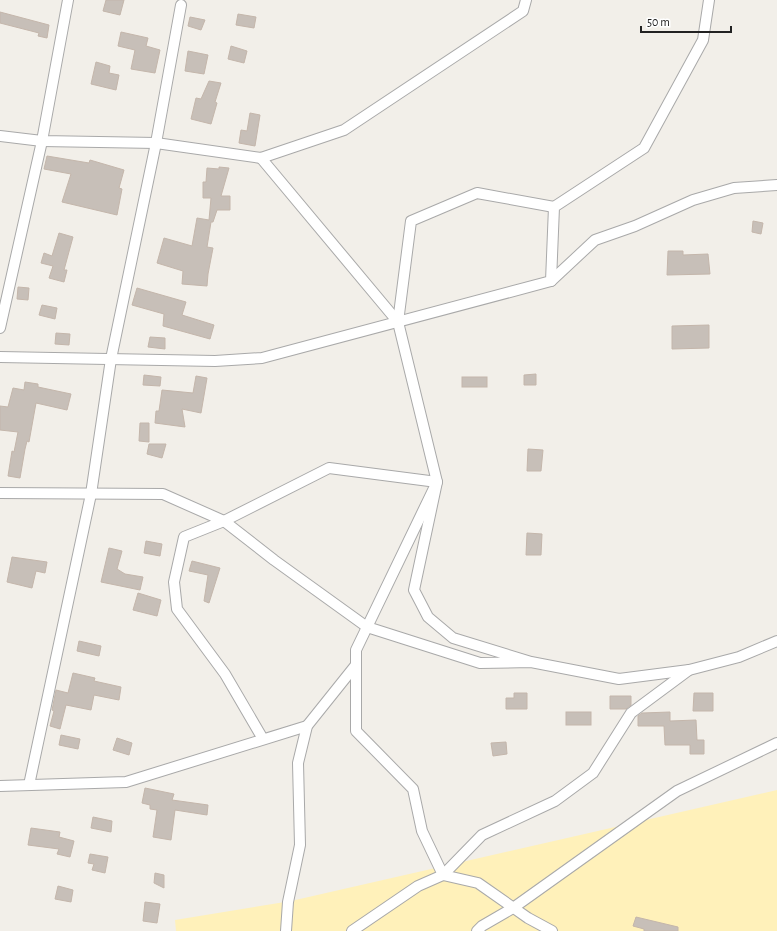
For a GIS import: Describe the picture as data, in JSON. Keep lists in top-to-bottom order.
{
  "scale_bar": "50 m"
}
